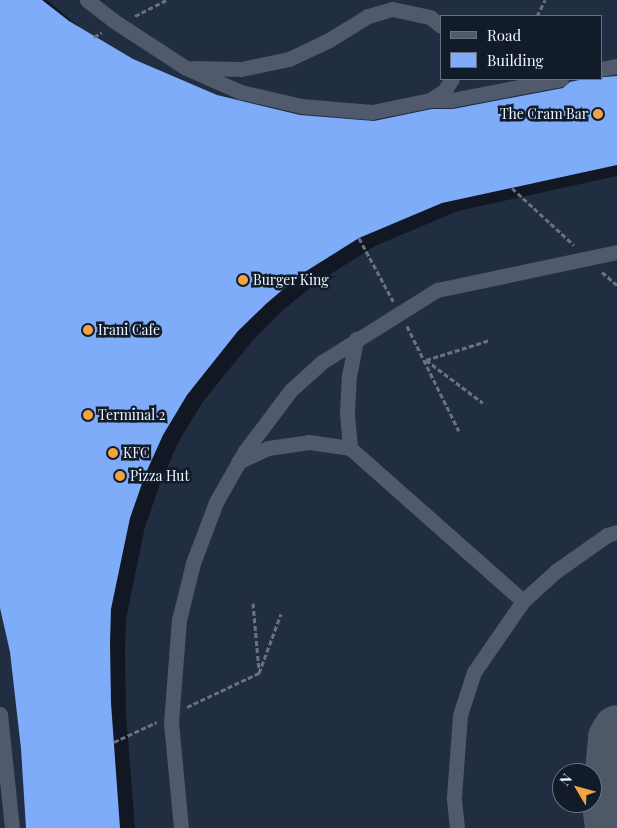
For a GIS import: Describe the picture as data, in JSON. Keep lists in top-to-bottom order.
{
  "places": [
    "The Cram Bar",
    "Burger King",
    "Irani Cafe",
    "Terminal 2",
    "KFC",
    "Pizza Hut"
  ],
  "legend": ["Road", "Building"],
  "north": "top left"
}
